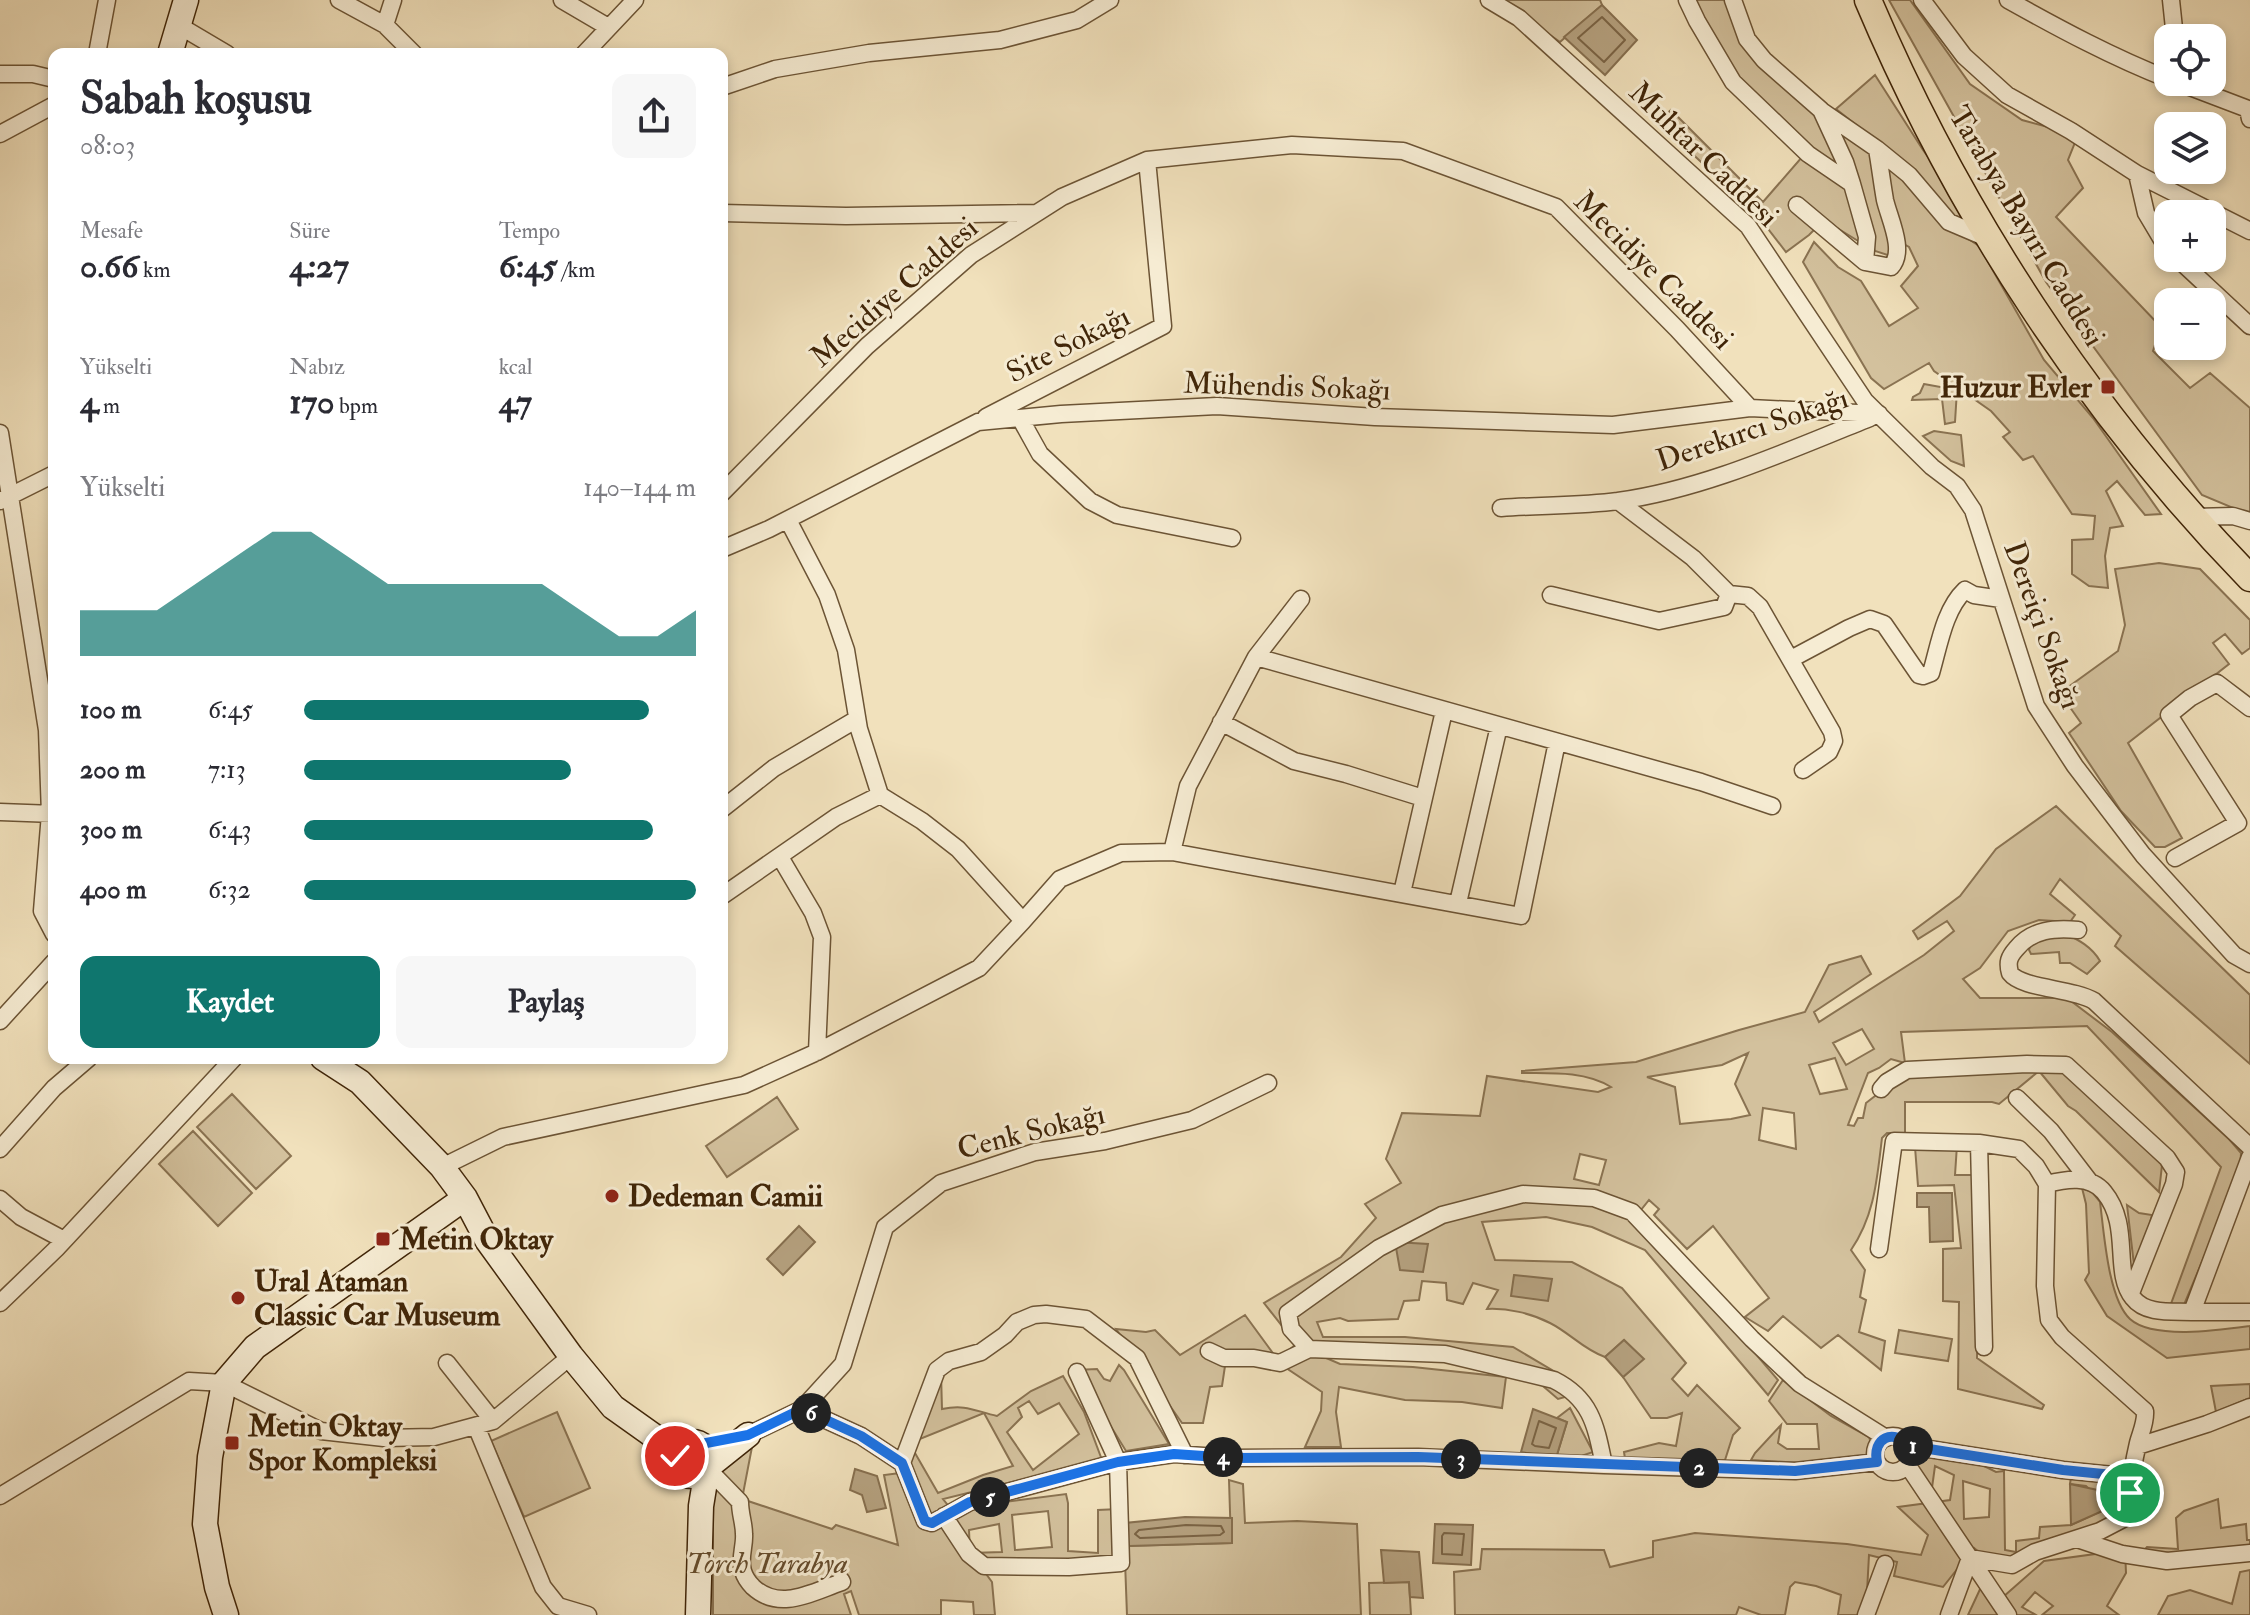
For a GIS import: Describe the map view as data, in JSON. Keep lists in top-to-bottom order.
{
  "streets": {
    "main road": ["Tarabya Bayırı Caddesi"],
    "street": [
      "Muhtar Caddesi",
      "Mecidiye Caddesi",
      "Site Sokağı",
      "Mühendis Sokağı",
      "Derekırcı Sokağı",
      "Dereiçi Sokağı",
      "Cenk Sokağı"
    ]
  },
  "crossings": [
    ["Muhtar Caddesi", "Mühendis Sokağı"],
    ["Muhtar Caddesi", "Derekırcı Sokağı"],
    ["Muhtar Caddesi", "Dereiçi Sokağı"],
    ["Mecidiye Caddesi", "Site Sokağı"],
    ["Mecidiye Caddesi", "Mühendis Sokağı"],
    ["Site Sokağı", "Mühendis Sokağı"],
    ["Mühendis Sokağı", "Derekırcı Sokağı"],
    ["Mühendis Sokağı", "Dereiçi Sokağı"],
    ["Derekırcı Sokağı", "Dereiçi Sokağı"]
  ],
  "parks": ["Torch Tarabya"],
  "places": {
    "transit": ["Huzur Evler", "Metin Oktay", "Metin Oktay Spor Kompleksi"],
    "other": ["Dedeman Camii", "Ural Ataman Classic Car Museum"]
  },
  "page": {
    "map_buttons": ["+", "−"],
    "heading": ["Sabah koşusu", "08:03"],
    "stats": [
      ["Mesafe", "0.66 km"],
      ["Süre", "4:27"],
      ["Tempo", "6:45 /km"],
      ["Yükselti", "4 m"],
      ["Nabız", "170 bpm"],
      ["kcal", "47"]
    ],
    "chart": ["Yükselti", "140–144 m"],
    "list": [
      {
        "name": "100 m",
        "note": "6:45"
      },
      {
        "name": "200 m",
        "note": "7:13"
      },
      {
        "name": "300 m",
        "note": "6:43"
      },
      {
        "name": "400 m",
        "note": "6:32"
      }
    ],
    "buttons": ["Kaydet", "Paylaş"],
    "pins": [
      "6",
      "1",
      "4",
      "3",
      "2",
      "5"
    ]
  }
}
